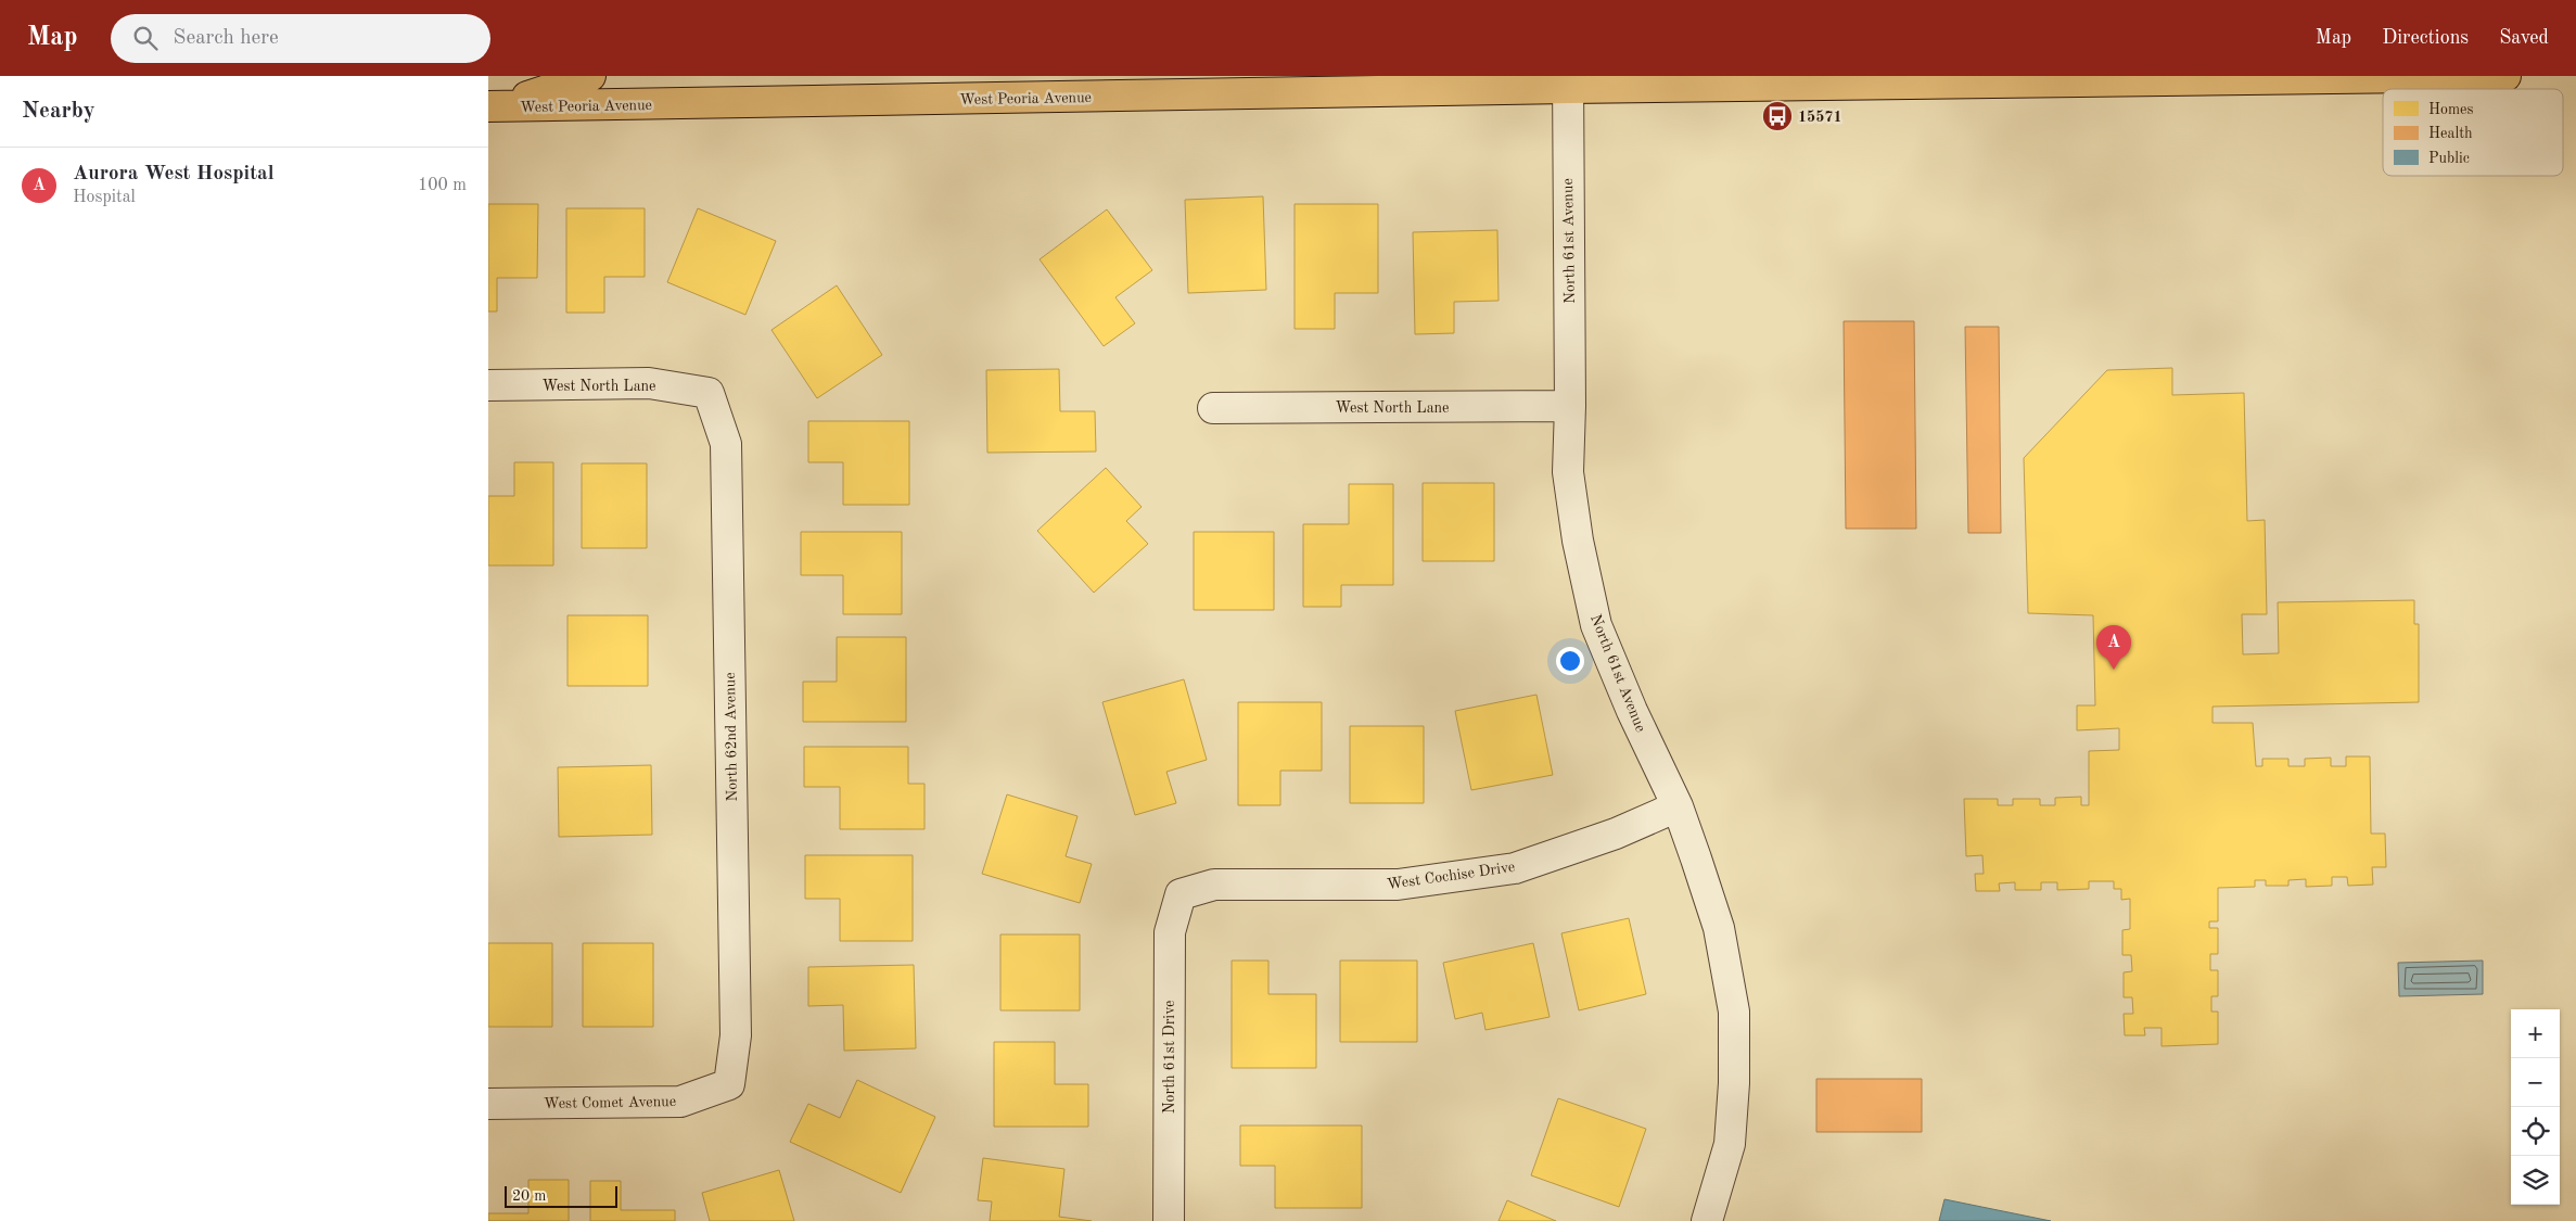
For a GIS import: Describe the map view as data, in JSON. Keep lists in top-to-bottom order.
{
  "streets": {
    "main road": ["West Peoria Avenue"],
    "street": [
      "North 61st Avenue",
      "West North Lane",
      "North 62nd Avenue",
      "West Cochise Drive",
      "North 61st Drive",
      "West Comet Avenue"
    ]
  },
  "crossings": [
    ["West Peoria Avenue", "North 61st Avenue"],
    ["North 61st Avenue", "West North Lane"],
    ["North 61st Avenue", "West Cochise Drive"],
    ["West North Lane", "North 62nd Avenue"],
    ["North 62nd Avenue", "West Comet Avenue"],
    ["West Cochise Drive", "North 61st Drive"]
  ],
  "places": {
    "bus stop": ["15571"]
  },
  "legend": ["Homes", "Health", "Public"],
  "scale_bar": "20 m",
  "page": {
    "header": "Map",
    "search": "Search here",
    "nav": ["Map", "Directions", "Saved"],
    "heading": "Nearby",
    "list": [
      {
        "mark": "A",
        "name": "Aurora West Hospital",
        "note": "Hospital",
        "value": "100 m"
      }
    ],
    "pins": "A",
    "map_buttons": ["+", "−"],
    "scale": "20 m"
  }
}
